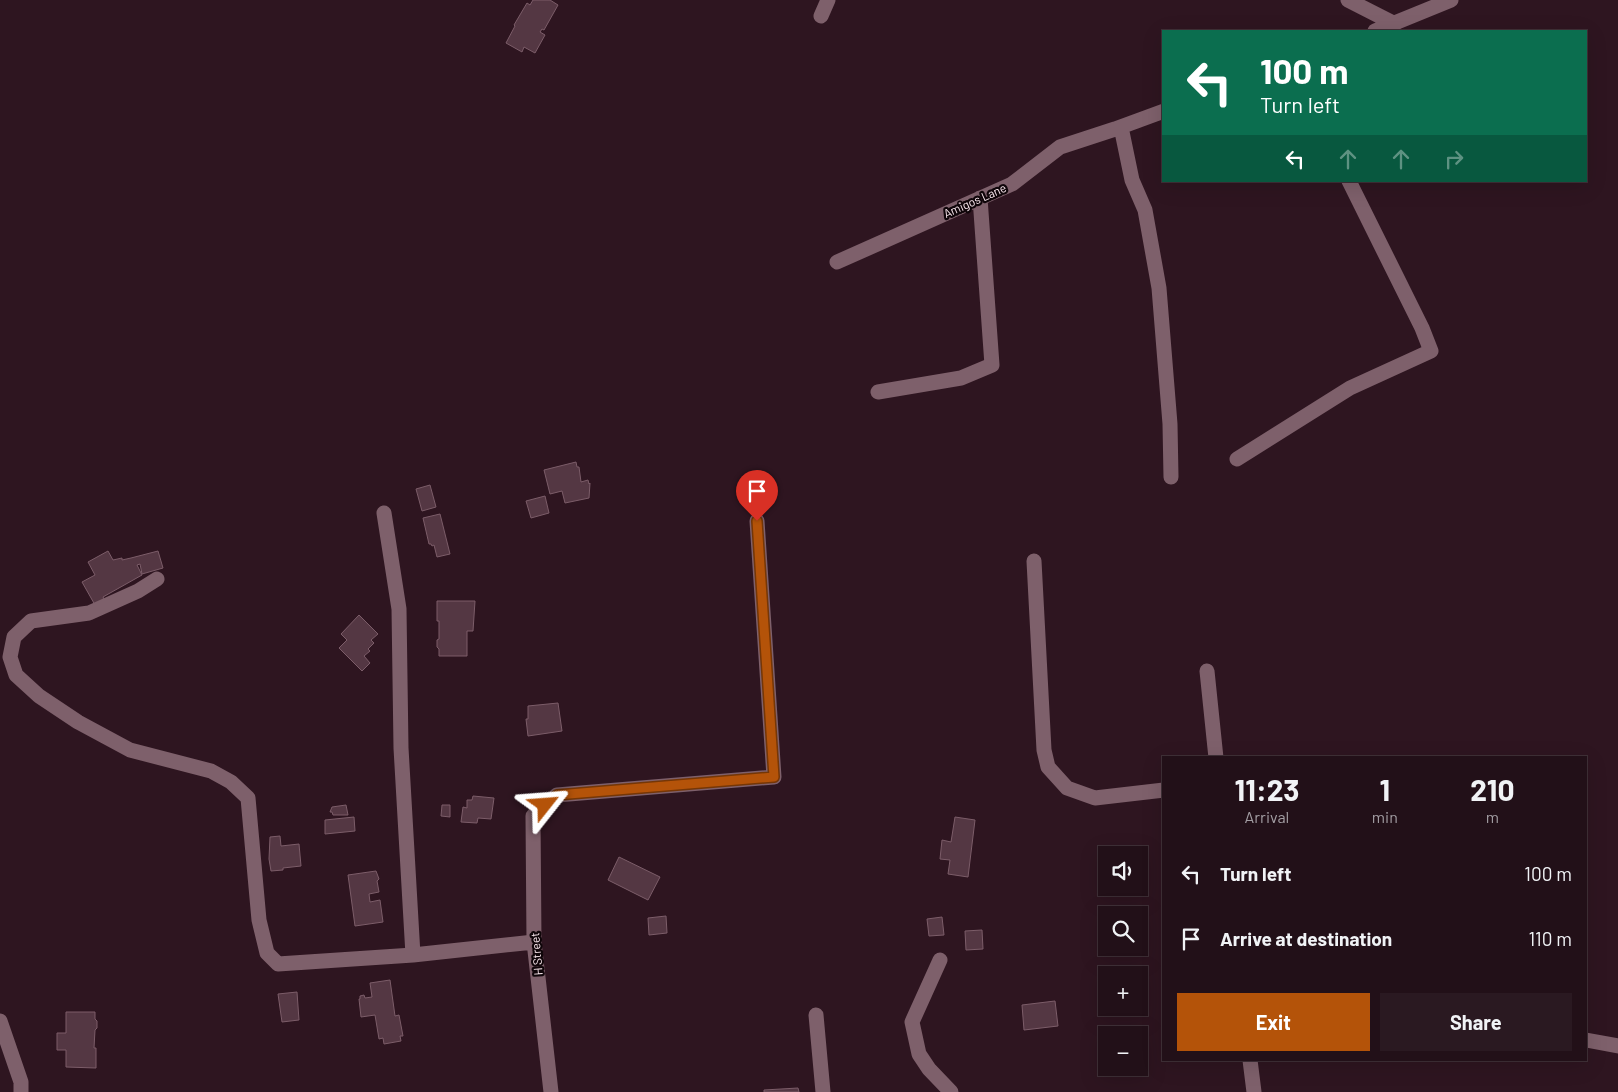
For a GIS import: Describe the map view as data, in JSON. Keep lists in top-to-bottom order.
{
  "streets": {
    "street": ["Amigos Lane", "H Street"]
  },
  "page": {
    "turn": ["100 m", "Turn left"],
    "eta": [
      "11:23",
      "Arrival",
      "1",
      "min",
      "210",
      "m"
    ],
    "list": [
      {
        "name": "Turn left",
        "value": "100 m"
      },
      {
        "name": "Arrive at destination",
        "value": "110 m"
      }
    ],
    "map_buttons": ["+", "−"],
    "buttons": ["Exit", "Share"]
  }
}
